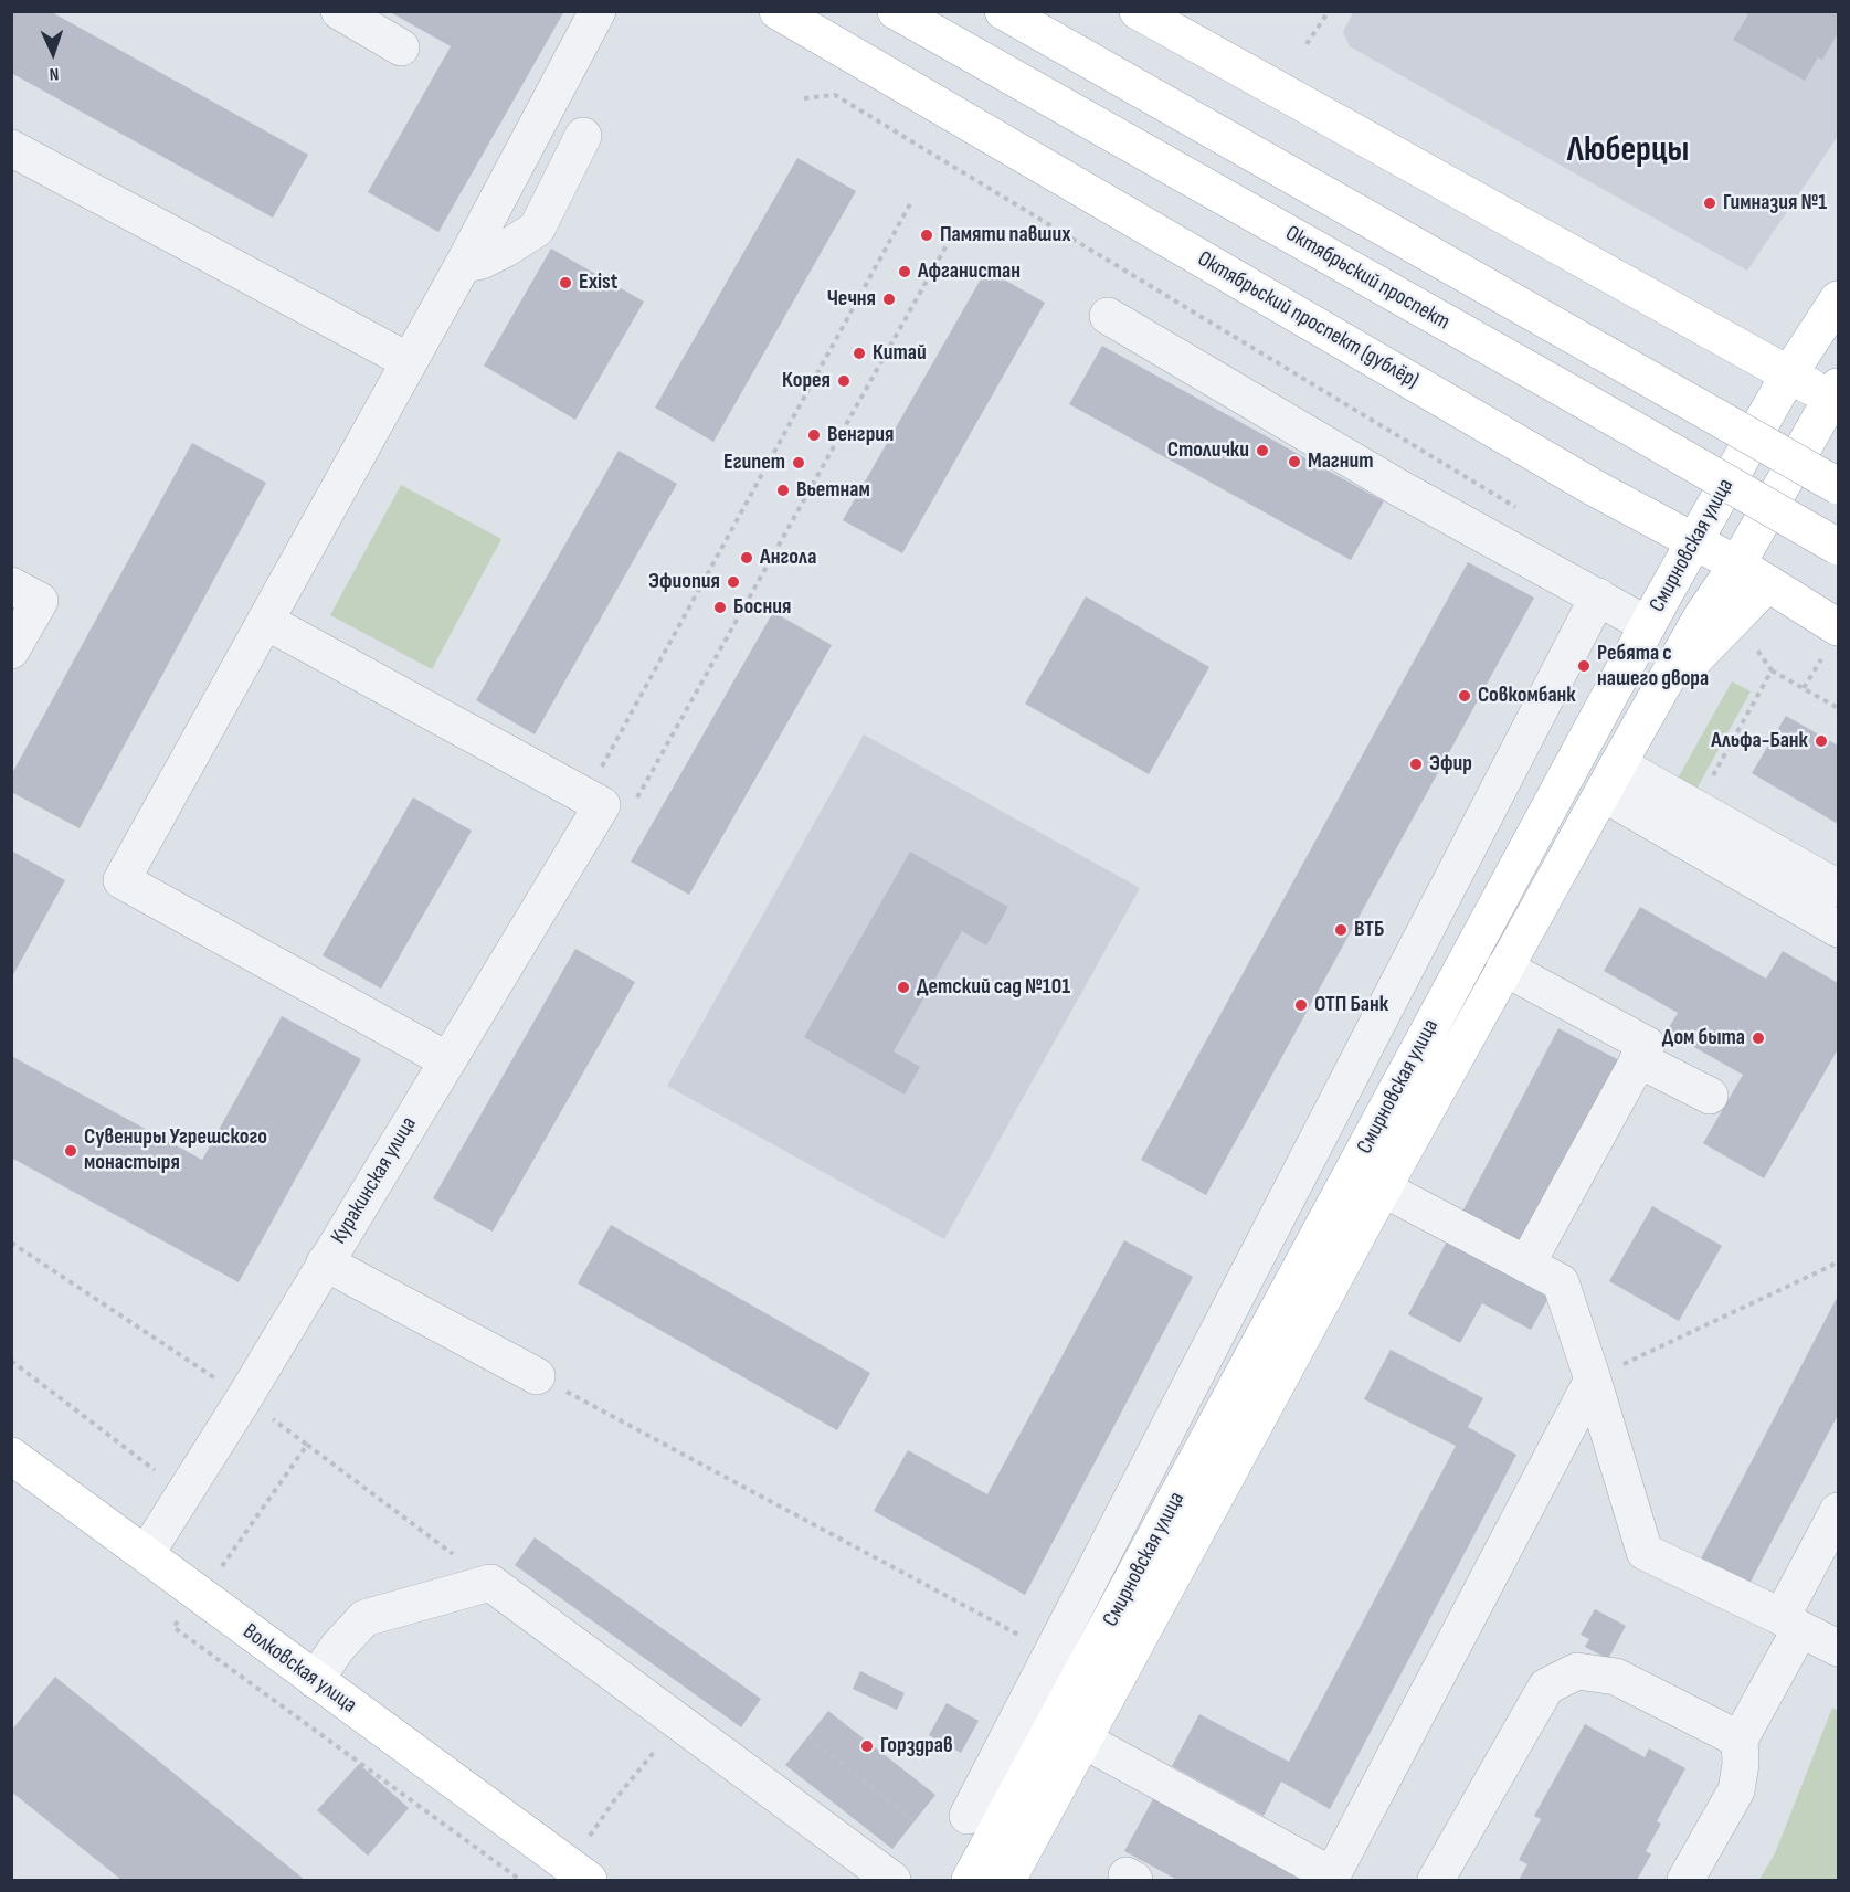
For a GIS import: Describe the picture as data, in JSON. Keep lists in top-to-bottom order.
{
  "streets": {
    "main road": [
      "Октябрьский проспект",
      "Октябрьский проспект (дублёр)",
      "Смирновская улица",
      "Волковская улица"
    ],
    "street": ["Куракинская улица"]
  },
  "crossings": [
    ["Октябрьский проспект (дублёр)", "Смирновская улица"],
    ["Куракинская улица", "Волковская улица"]
  ],
  "districts": ["Люберцы"],
  "places": [
    "Гимназия №1",
    "Памяти павших",
    "Афганистан",
    "Exist",
    "Чечня",
    "Китай",
    "Корея",
    "Венгрия",
    "Столички",
    "Магнит",
    "Египет",
    "Вьетнам",
    "Ангола",
    "Эфиопия",
    "Босния",
    "Ребята с нашего двора",
    "Совкомбанк",
    "Альфа-Банк",
    "Эфир",
    "ВТБ",
    "Детский сад №101",
    "ОТП Банк",
    "Дом быта",
    "Сувениры Угрешского монастыря",
    "Горздрав"
  ],
  "north": "bottom"
}
